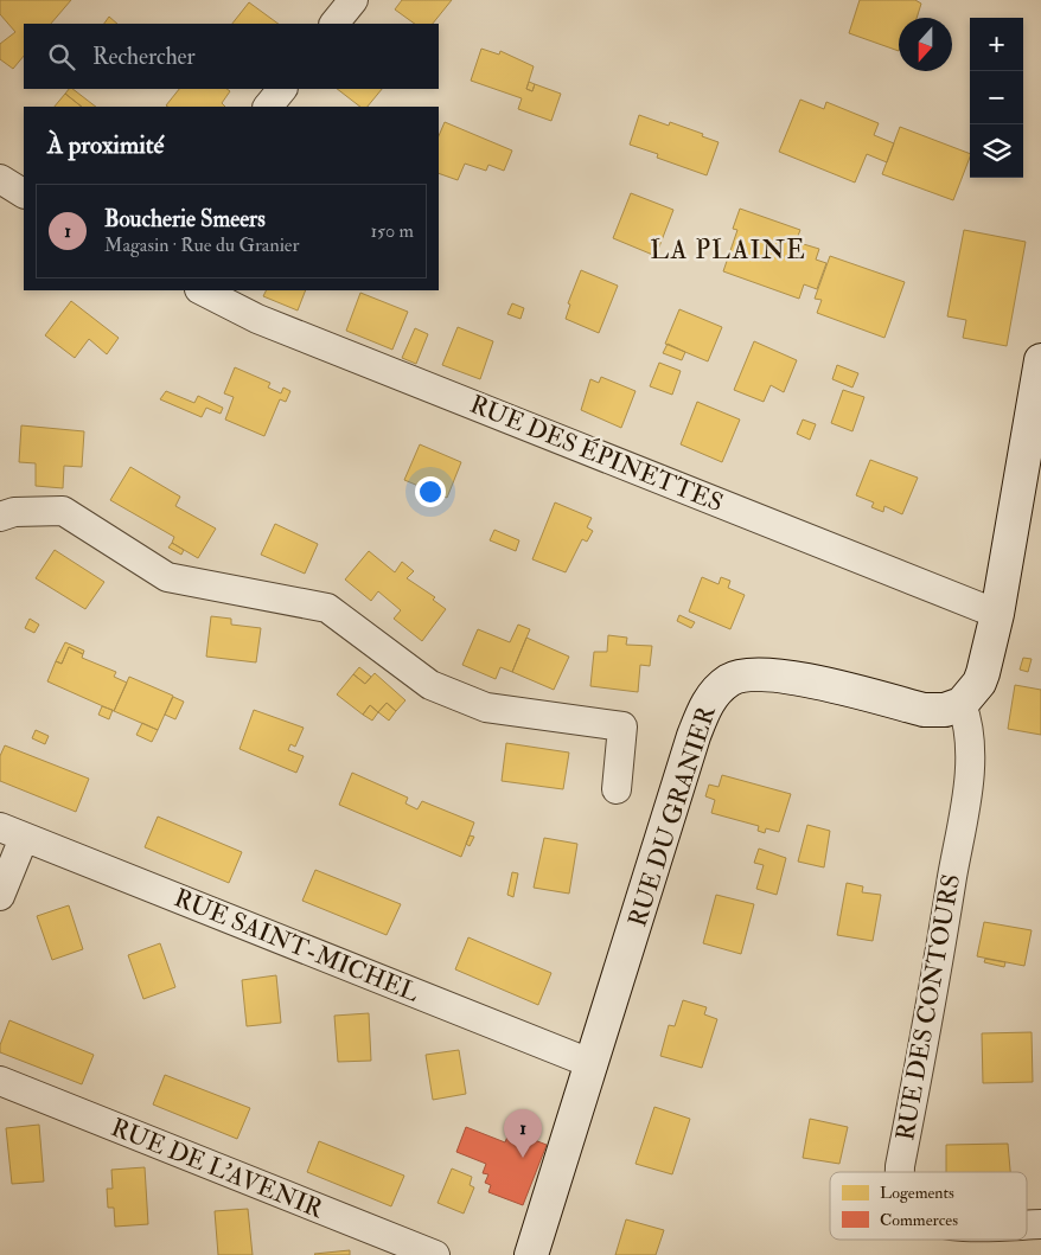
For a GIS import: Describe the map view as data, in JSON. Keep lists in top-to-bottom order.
{
  "streets": {
    "street": [
      "RUE DES ÉPINETTES",
      "RUE DU GRANIER",
      "RUE SAINT-MICHEL",
      "RUE DES CONTOURS",
      "RUE DE L'AVENIR"
    ]
  },
  "crossings": [
    ["RUE DU GRANIER", "RUE SAINT-MICHEL"],
    ["RUE DU GRANIER", "RUE DES CONTOURS"]
  ],
  "districts": ["LA PLAINE"],
  "legend": ["Logements", "Commerces"],
  "north": "bottom",
  "page": {
    "map_buttons": ["+", "−"],
    "search": "Rechercher",
    "heading": "À proximité",
    "list": [
      {
        "mark": "1",
        "name": "Boucherie Smeers",
        "note": "Magasin · Rue du Granier",
        "value": "150 m"
      }
    ],
    "pins": "1"
  }
}
